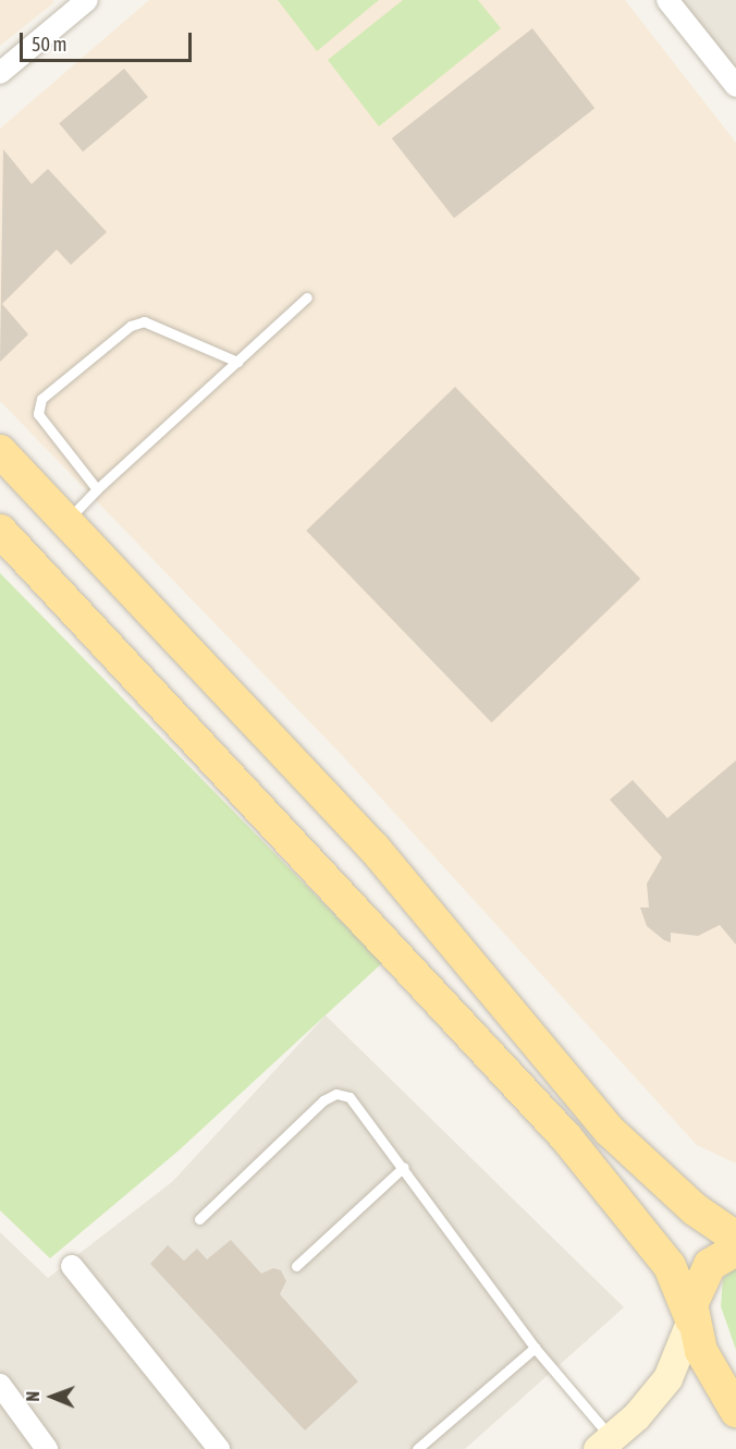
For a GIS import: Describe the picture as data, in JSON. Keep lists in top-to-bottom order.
{
  "scale_bar": "50 m",
  "north": "left"
}
